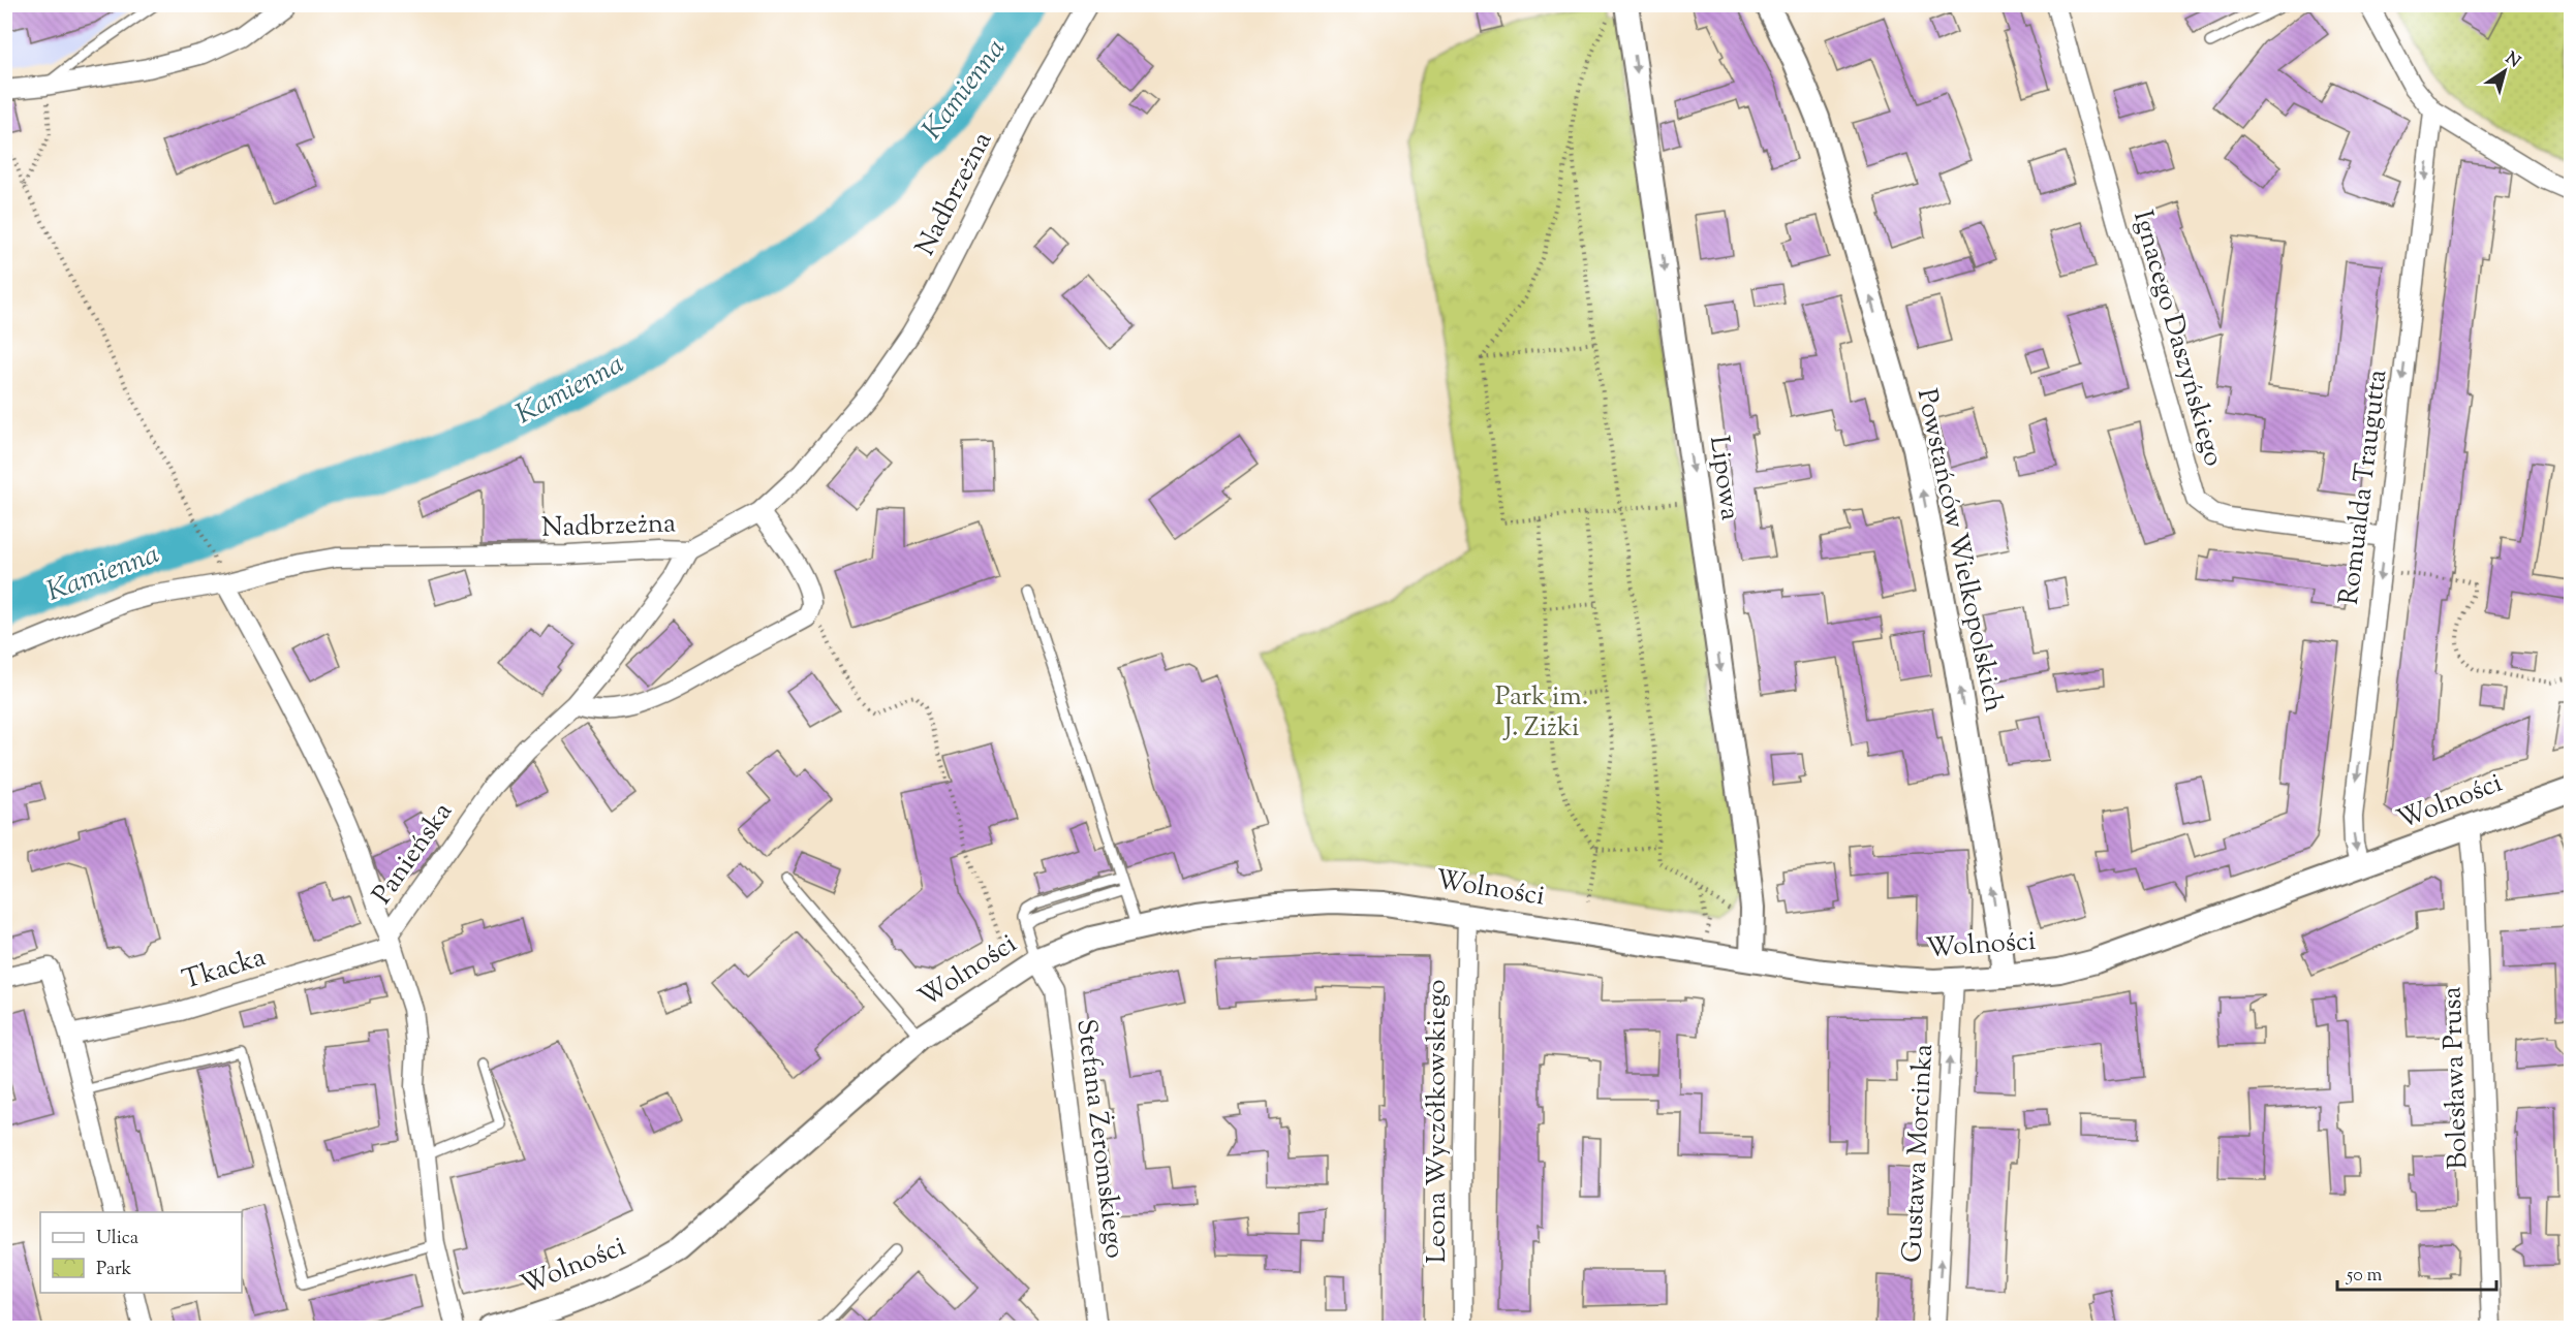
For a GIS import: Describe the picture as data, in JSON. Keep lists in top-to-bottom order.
{
  "streets": {
    "street": [
      "Nadbrzeżna",
      "Ignacego Daszyńskiego",
      "Lipowa",
      "Romualda Traugutta",
      "Powstańców Wielkopolskich",
      "Wolności",
      "Panieńska",
      "Tkacka",
      "Bolesława Prusa",
      "Leona Wyczółkowskiego",
      "Stefana Żeromskiego",
      "Gustawa Morcinka"
    ]
  },
  "crossings": [
    ["Nadbrzeżna", "Panieńska"],
    ["Ignacego Daszyńskiego", "Romualda Traugutta"],
    ["Lipowa", "Wolności"],
    ["Romualda Traugutta", "Wolności"],
    ["Powstańców Wielkopolskich", "Wolności"],
    ["Wolności", "Bolesława Prusa"],
    ["Wolności", "Leona Wyczółkowskiego"],
    ["Wolności", "Stefana Żeromskiego"],
    ["Wolności", "Gustawa Morcinka"],
    ["Panieńska", "Tkacka"]
  ],
  "one_way": [
    "Lipowa",
    "Romualda Traugutta",
    "Powstańców Wielkopolskich",
    "Gustawa Morcinka"
  ],
  "water": ["Kamienna"],
  "parks": ["Park im. J. Ziżki"],
  "legend": ["Ulica", "Park"],
  "scale_bar": "50 m",
  "north": "top right"
}
